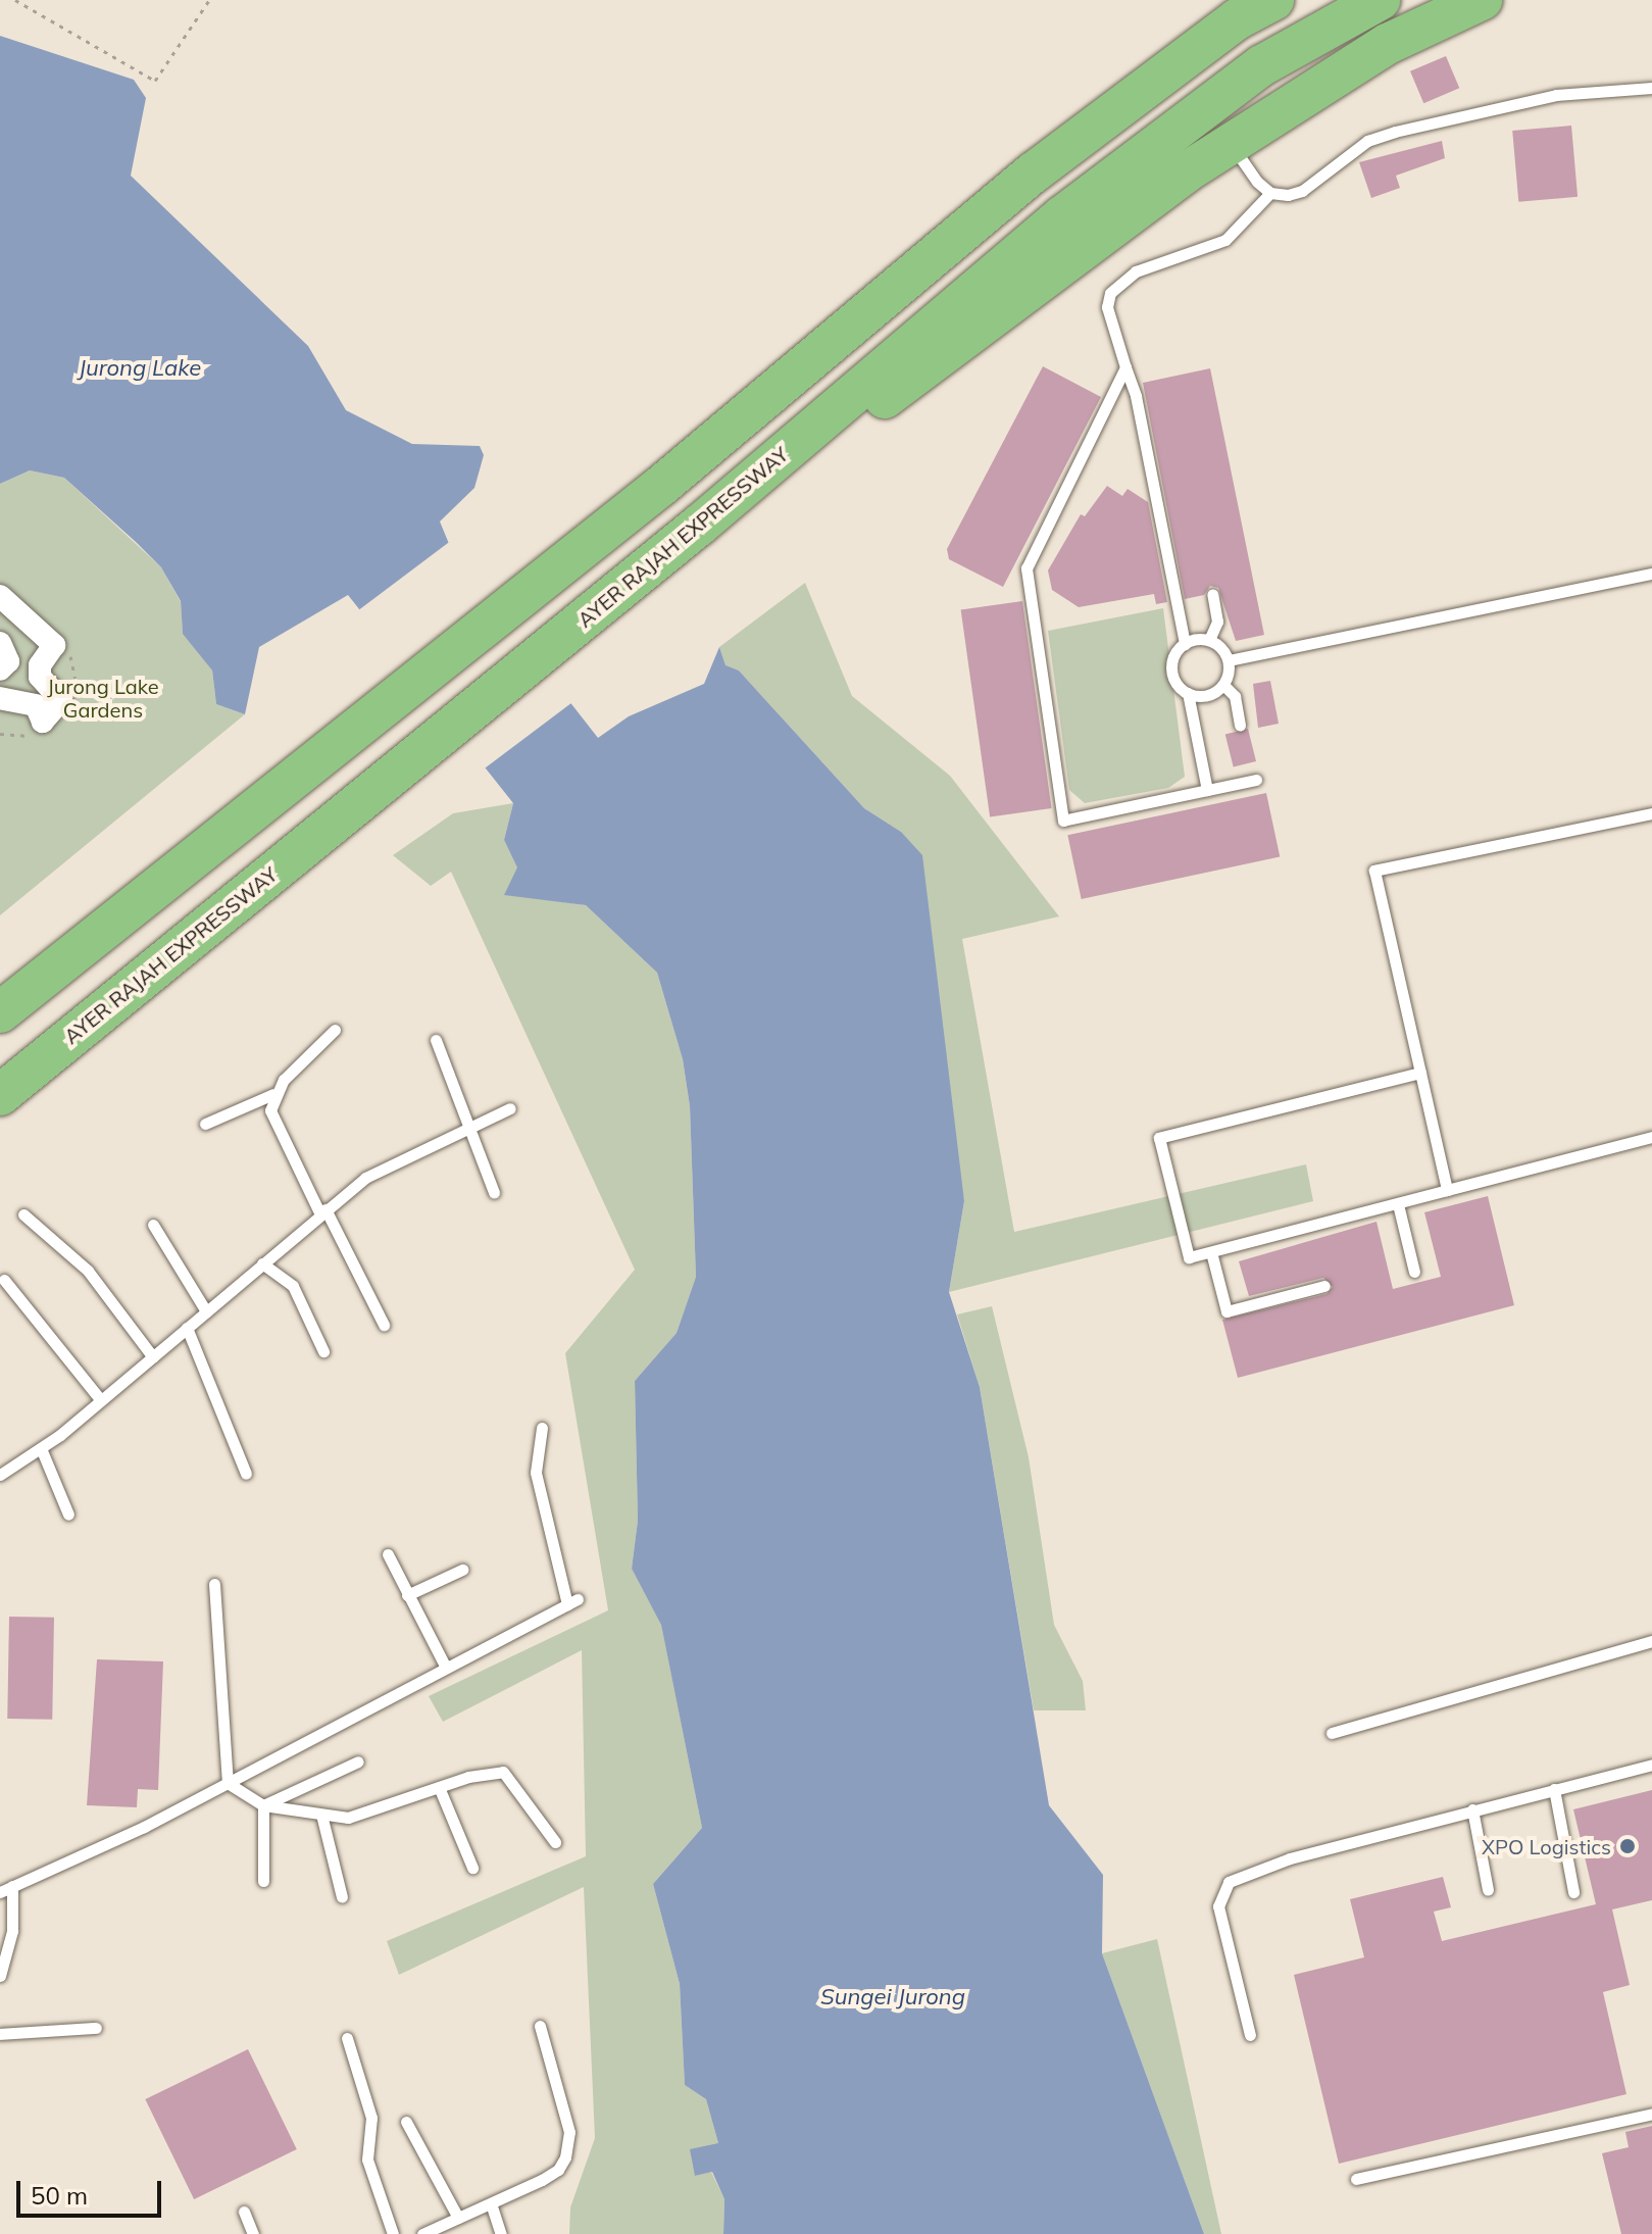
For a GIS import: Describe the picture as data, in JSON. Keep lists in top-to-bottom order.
{
  "streets": {
    "highway": ["AYER RAJAH EXPRESSWAY"]
  },
  "water": ["Jurong Lake", "Sungei Jurong"],
  "parks": ["Jurong Lake Gardens"],
  "places": ["XPO Logistics"],
  "scale_bar": "50 m"
}
